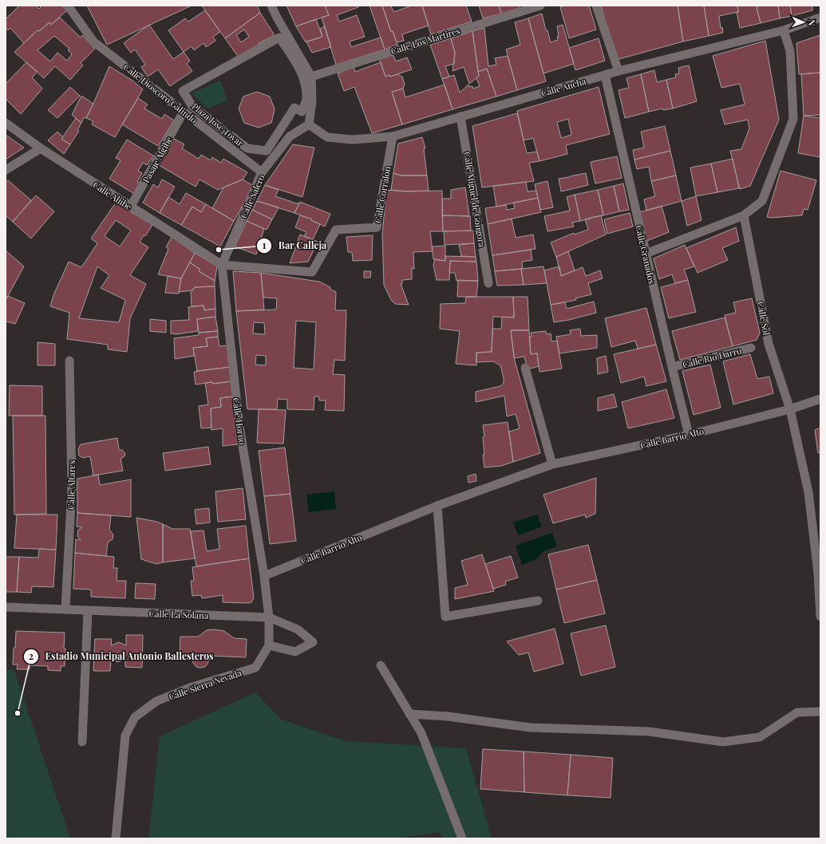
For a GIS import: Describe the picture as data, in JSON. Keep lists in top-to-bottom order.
{
  "streets": {
    "street": [
      "Calle Los Mártires",
      "Calle Ancha",
      "Calle Dióscoro Galindo",
      "Plaza José Tovar",
      "Pasaje Algibe",
      "Calle Corralón",
      "Calle Aljibe",
      "Calle Salero",
      "Calle Miguel de Góngora",
      "Calle Granados",
      "Calle Sol",
      "Calle Río Darro",
      "Calle Horno",
      "Calle Barrio Alto",
      "Calle Altares",
      "Calle La Solana",
      "Calle Sierra Nevada"
    ]
  },
  "crossings": [
    ["Calle Ancha", "Calle Corralón"],
    ["Calle Ancha", "Calle Salero"],
    ["Calle Ancha", "Calle Miguel de Góngora"],
    ["Calle Ancha", "Calle Granados"],
    ["Calle Dióscoro Galindo", "Pasaje Algibe"],
    ["Calle Dióscoro Galindo", "Calle Salero"],
    ["Pasaje Algibe", "Calle Aljibe"],
    ["Calle Corralón", "Calle Aljibe"],
    ["Calle Corralón", "Calle Salero"],
    ["Calle Corralón", "Calle Horno"],
    ["Calle Aljibe", "Calle Salero"],
    ["Calle Aljibe", "Calle Horno"],
    ["Calle Salero", "Calle Horno"],
    ["Calle Granados", "Calle Río Darro"],
    ["Calle Granados", "Calle Barrio Alto"],
    ["Calle Sol", "Calle Barrio Alto"],
    ["Calle Horno", "Calle Barrio Alto"],
    ["Calle Altares", "Calle La Solana"],
    ["Calle La Solana", "Calle Sierra Nevada"]
  ],
  "places": ["Bar Calleja", "Estadio Municipal Antonio Ballesteros"],
  "north": "right"
}
